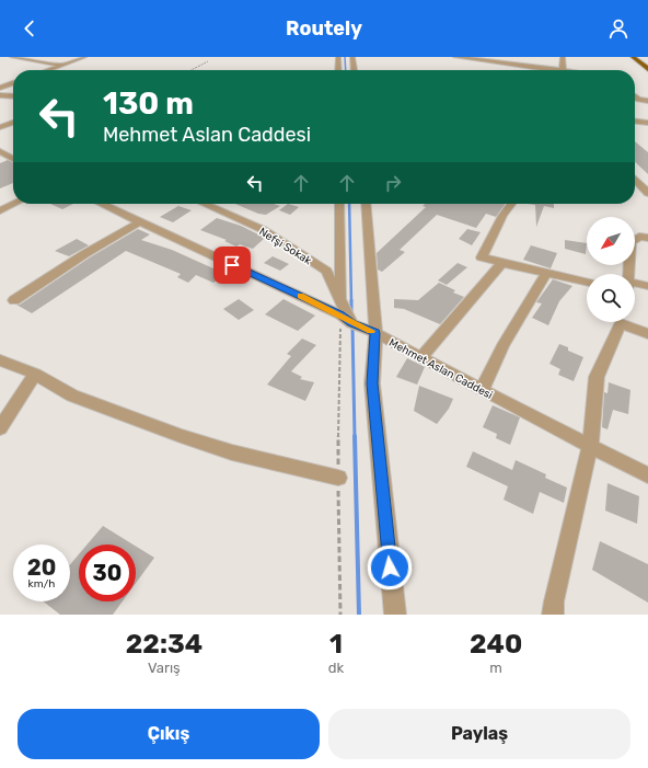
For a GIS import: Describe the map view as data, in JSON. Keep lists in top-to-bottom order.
{
  "streets": {
    "street": ["Nefşi Sokak", "Mehmet Aslan Caddesi"]
  },
  "crossings": [
    ["Nefşi Sokak", "Mehmet Aslan Caddesi"]
  ],
  "north": "bottom left",
  "page": {
    "header": "Routely",
    "turn": ["130 m", "Mehmet Aslan Caddesi"],
    "speed": "20 km/h",
    "limit": "30",
    "eta": [
      "22:34",
      "Varış",
      "1",
      "dk",
      "240",
      "m"
    ],
    "buttons": ["Çıkış", "Paylaş"]
  }
}
